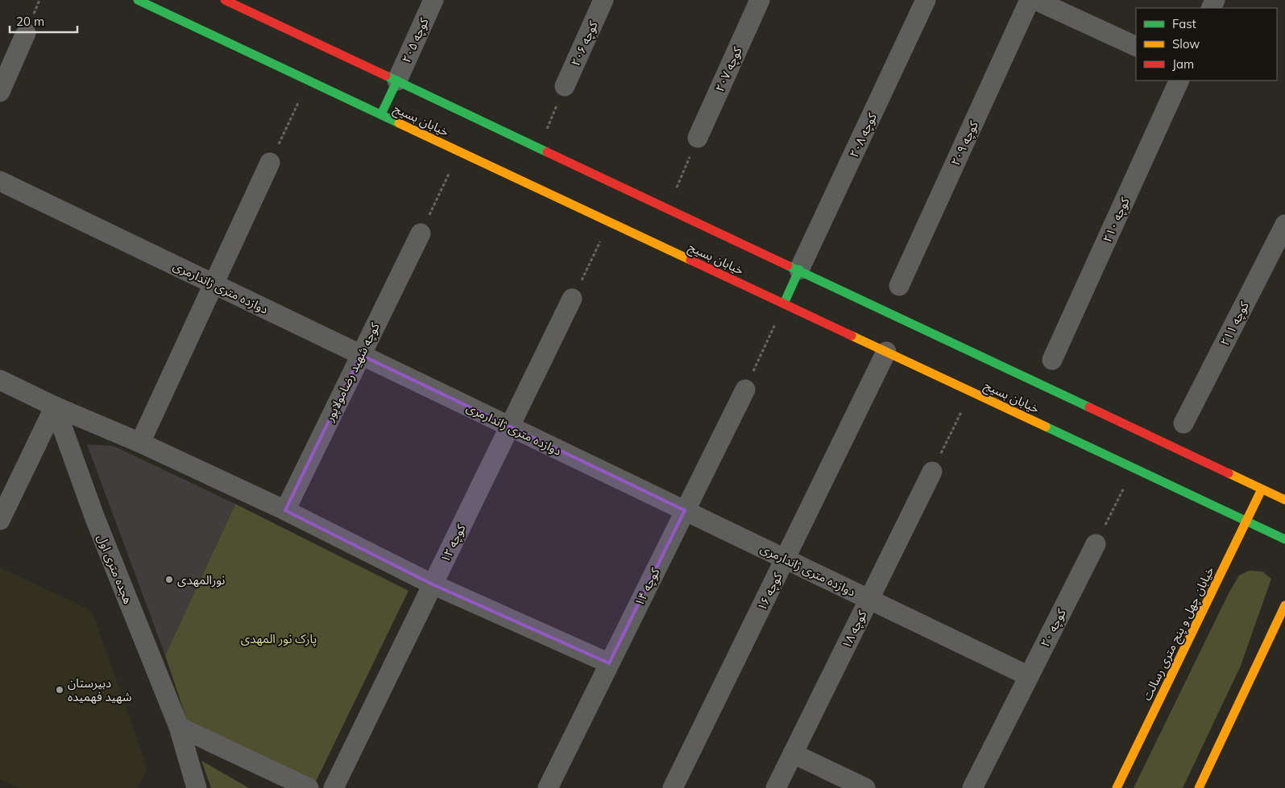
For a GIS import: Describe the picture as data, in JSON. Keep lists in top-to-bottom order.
{
  "streets": {
    "main road": ["خیابان بسیج", "خیابان چهل و پنج متری رسالت"],
    "street": [
      "۲۰۵ کوچه",
      "۲۰۶ کوچه",
      "۲۰۷ کوچه",
      "۲۰۸ کوچه",
      "۲۰۹ کوچه",
      "۲۱۰ کوچه",
      "دوازده متری ژاندارمری",
      "کوچه ۲۱۱",
      "کوچه شهید رضامولاپور",
      "۱۲ کوچه",
      "هجده متری اول",
      "‍‍ ۱۴ کوچه",
      "۱۶ کوچه",
      "۲۰ کوچه",
      "۱۸ کوچه"
    ]
  },
  "crossings": [
    ["۲۰۵ کوچه", "خیابان بسیج"],
    ["خیابان بسیج", "۲۰۸ کوچه"],
    ["خیابان بسیج", "۱۶ کوچه"],
    ["خیابان بسیج", "خیابان چهل و پنج متری رسالت"],
    ["دوازده متری ژاندارمری", "کوچه شهید رضامولاپور"],
    ["دوازده متری ژاندارمری", "۱۲ کوچه"],
    ["دوازده متری ژاندارمری", "‍‍ ۱۴ کوچه"],
    ["دوازده متری ژاندارمری", "۱۶ کوچه"],
    ["دوازده متری ژاندارمری", "۲۰ کوچه"],
    ["دوازده متری ژاندارمری", "۱۸ کوچه"]
  ],
  "parks": ["پارک نور المهدی"],
  "places": ["نورالمهدی", "دبیرستان شهید فهمیده"],
  "legend": ["Fast", "Slow", "Jam"],
  "scale_bar": "20 m"
}
